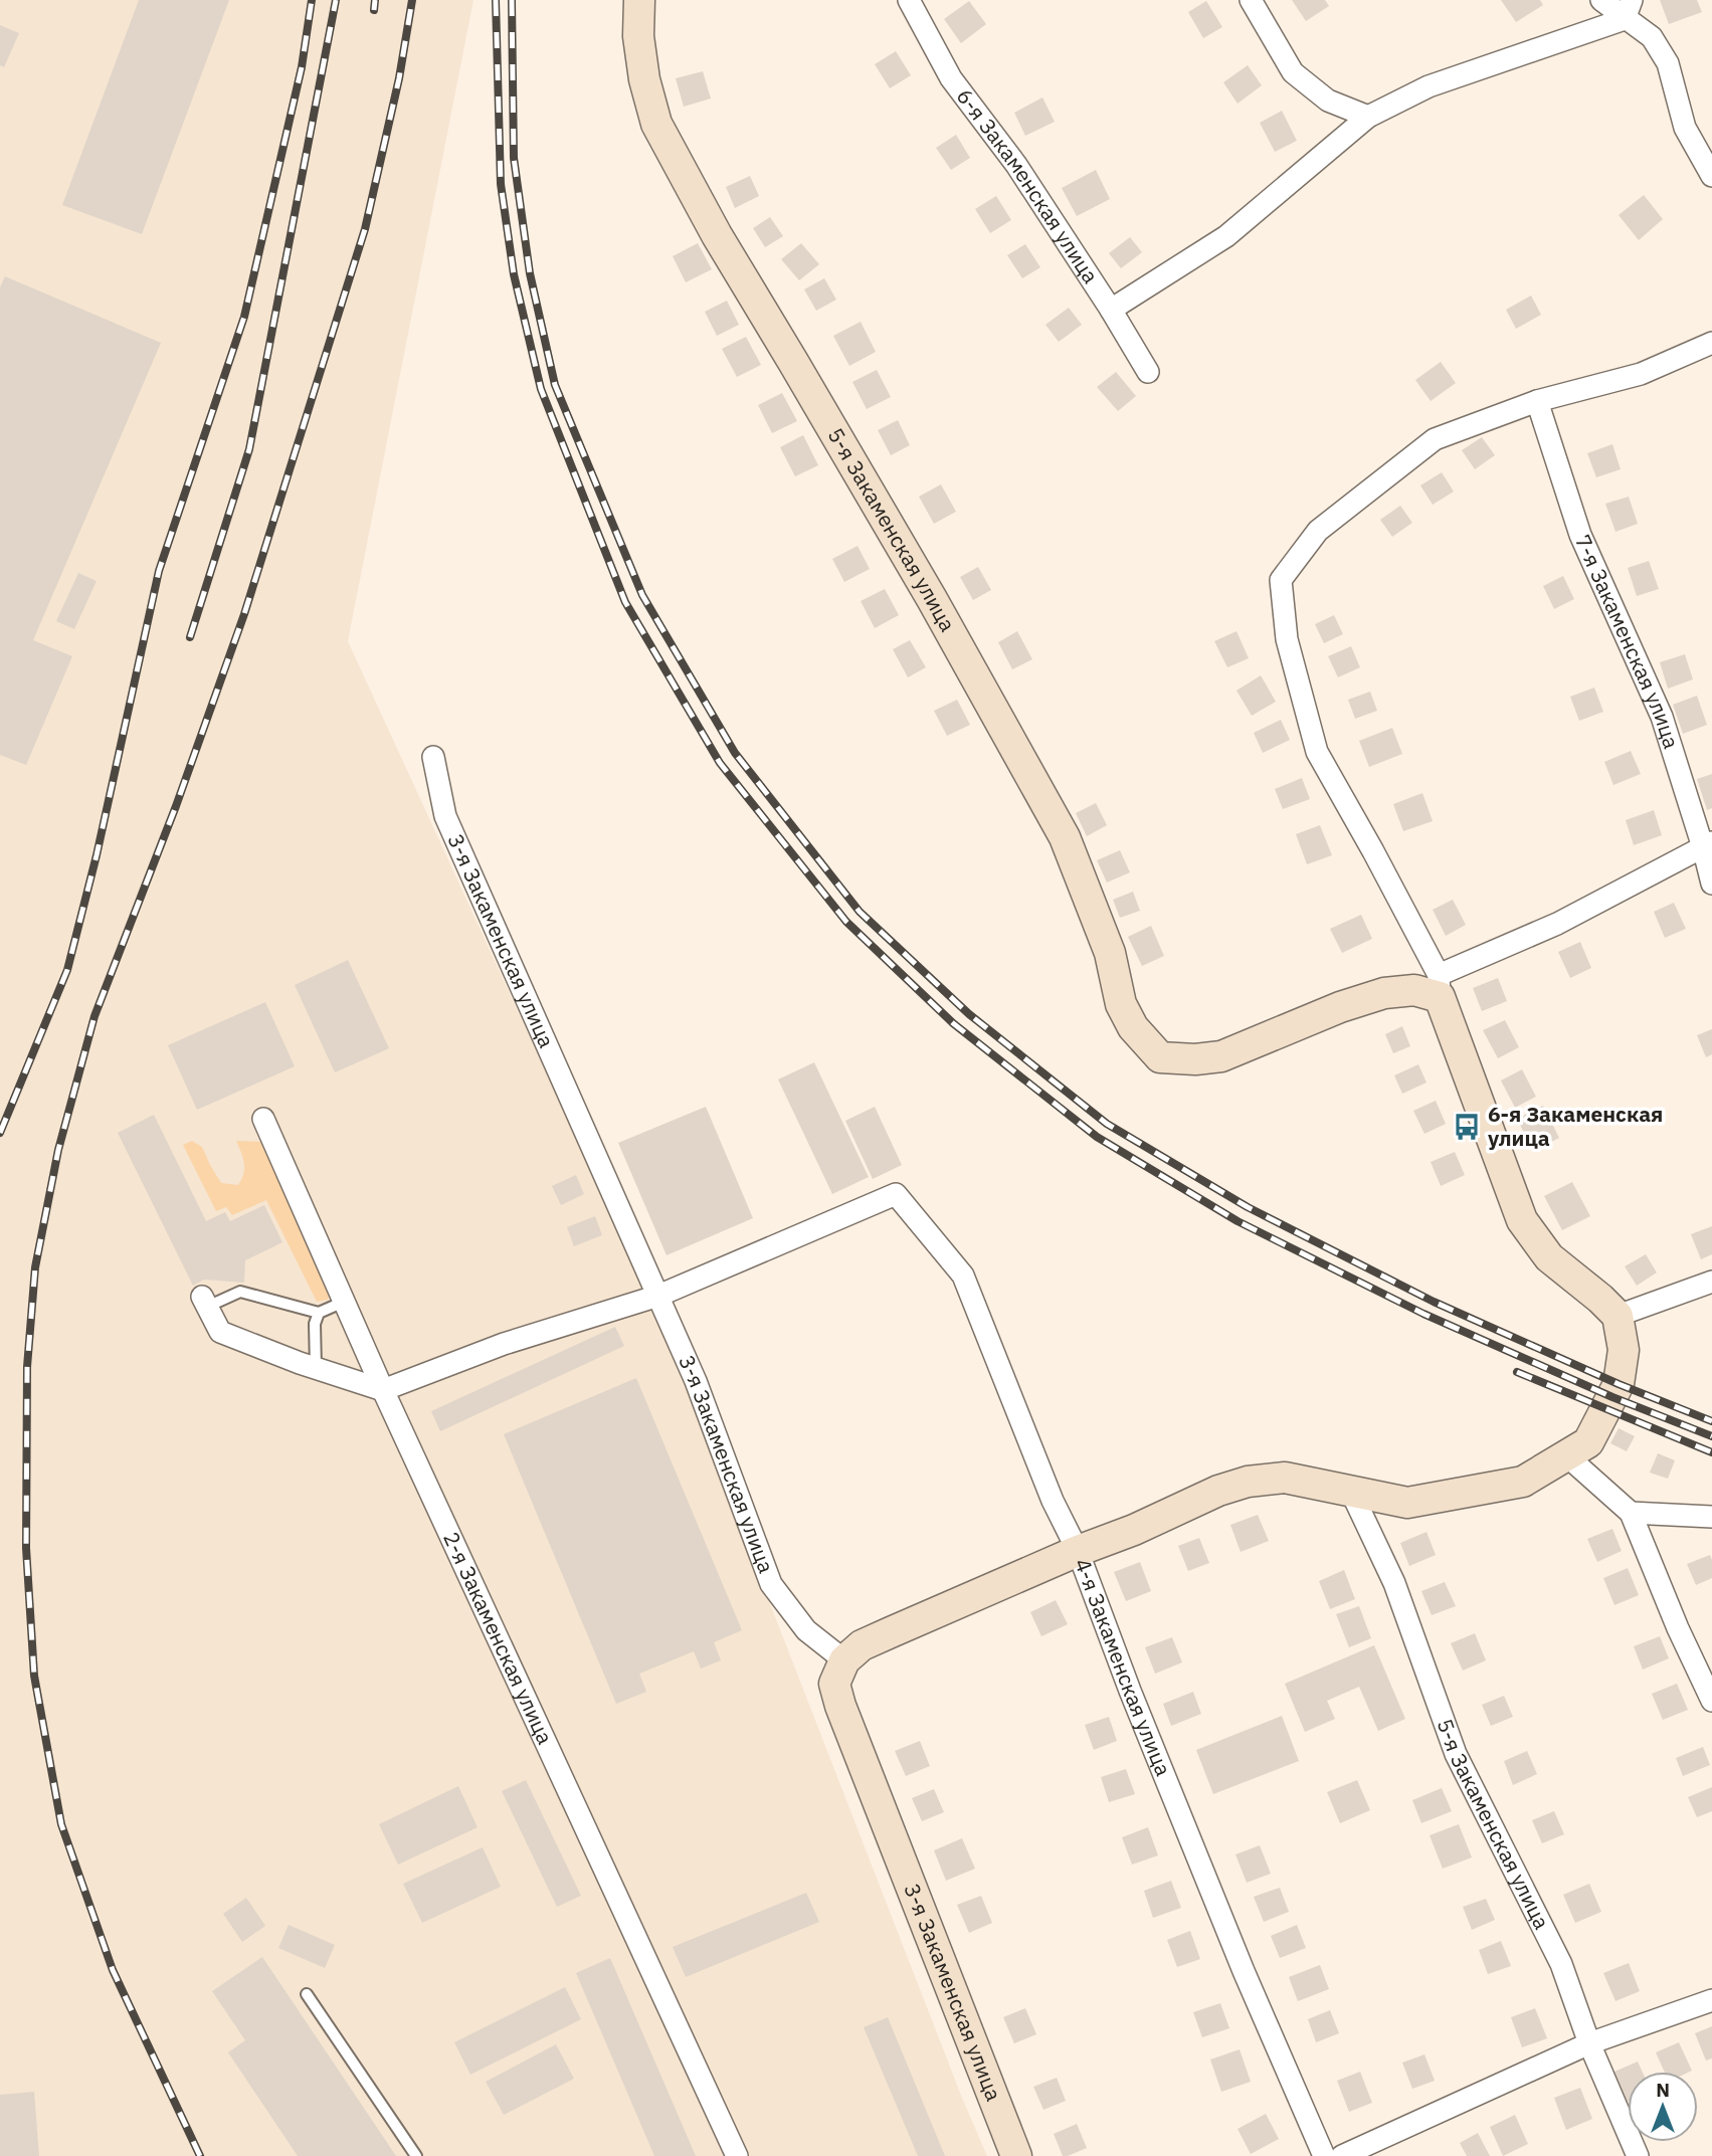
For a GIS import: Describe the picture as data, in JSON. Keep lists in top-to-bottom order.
{
  "streets": {
    "street": [
      "6-я Закаменская улица",
      "5-я Закаменская улица",
      "7-я Закаменская улица",
      "3-я Закаменская улица",
      "2-я Закаменская улица",
      "4-я Закаменская улица"
    ]
  },
  "crossings": [
    ["3-я Закаменская улица", "4-я Закаменская улица"]
  ],
  "places": {
    "bus stop": ["6-я Закаменская улица"]
  },
  "north": "top"
}
